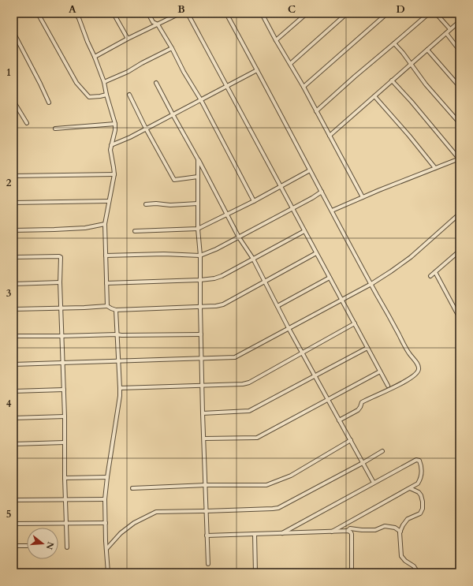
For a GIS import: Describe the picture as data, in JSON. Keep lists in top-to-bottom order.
{
  "north": "right",
  "grid": {
    "columns": [
      "A",
      "B",
      "C",
      "D"
    ],
    "rows": [
      "1",
      "2",
      "3",
      "4",
      "5"
    ]
  }
}
